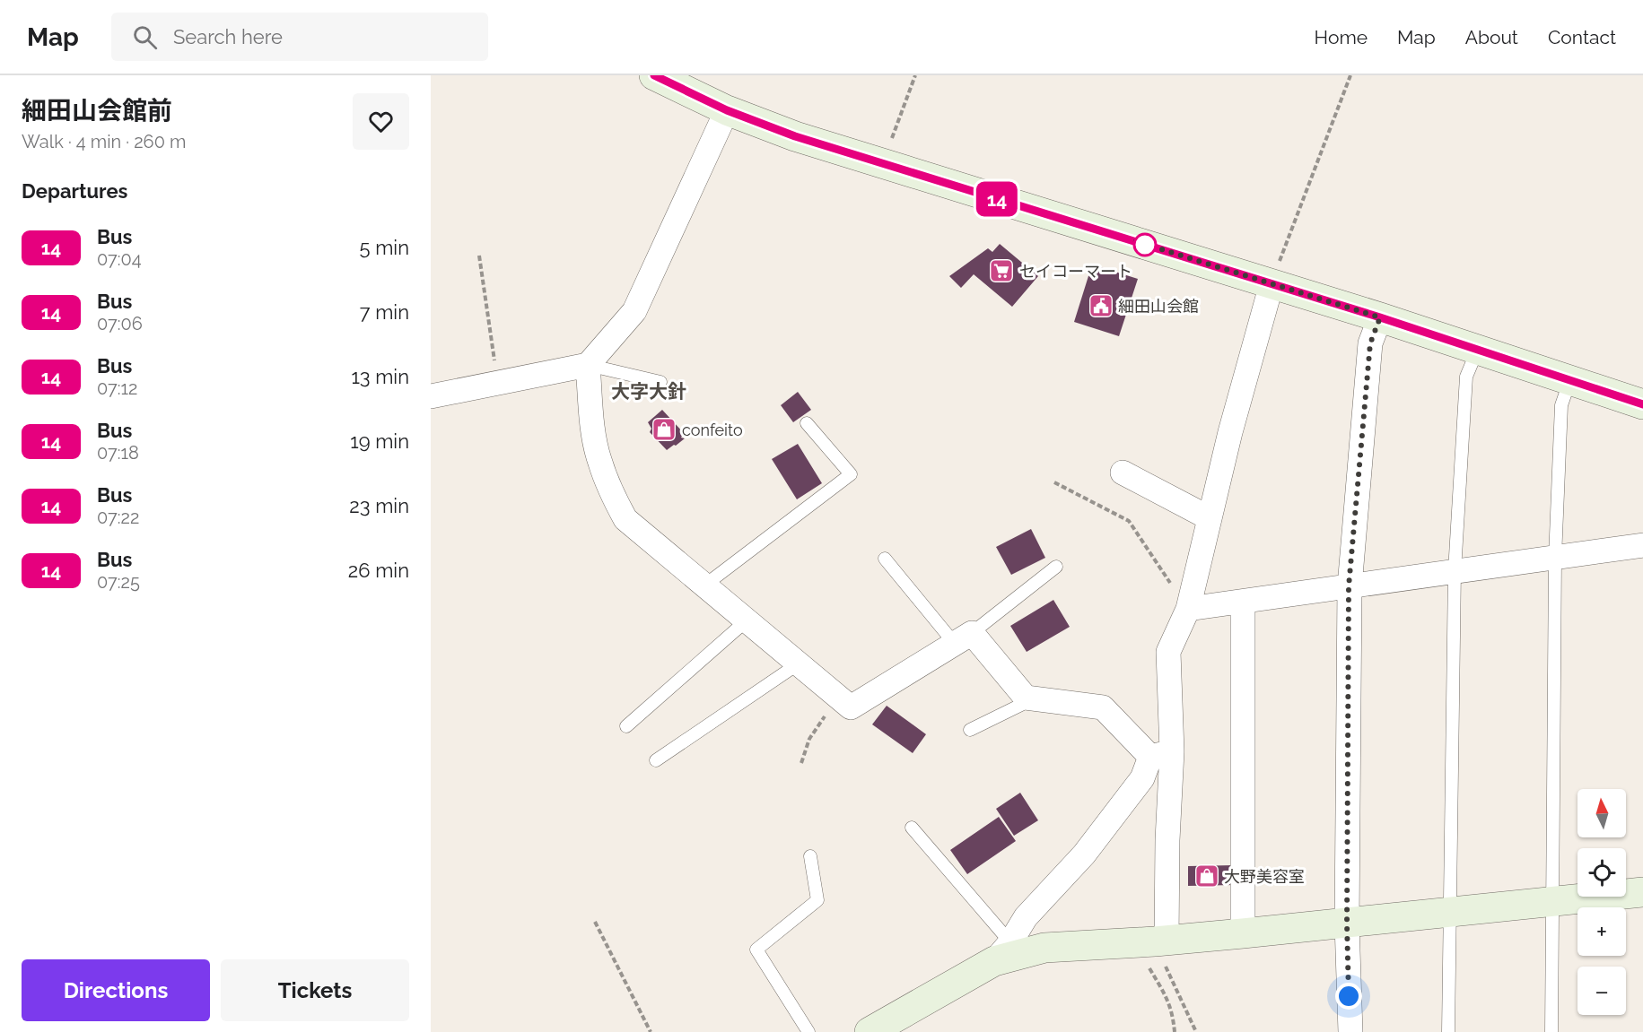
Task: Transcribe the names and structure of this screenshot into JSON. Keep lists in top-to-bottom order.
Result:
{
  "districts": ["大字大針"],
  "places": {
    "supermarket": ["セイコーマート"],
    "public building": ["細田山会館"],
    "shop": ["confeito", "大野美容室"]
  },
  "lines": ["bus line 14"],
  "north": "top",
  "page": {
    "header": "Map",
    "search": "Search here",
    "nav": [
      "Home",
      "Map",
      "About",
      "Contact"
    ],
    "heading": [
      ["細田山会館前", "Walk · 4 min · 260 m"],
      "Departures"
    ],
    "on_map": "14",
    "list": [
      {
        "mark": "14",
        "name": "Bus",
        "note": "07:04",
        "value": "5 min"
      },
      {
        "mark": "14",
        "name": "Bus",
        "note": "07:06",
        "value": "7 min"
      },
      {
        "mark": "14",
        "name": "Bus",
        "note": "07:12",
        "value": "13 min"
      },
      {
        "mark": "14",
        "name": "Bus",
        "note": "07:18",
        "value": "19 min"
      },
      {
        "mark": "14",
        "name": "Bus",
        "note": "07:22",
        "value": "23 min"
      },
      {
        "mark": "14",
        "name": "Bus",
        "note": "07:25",
        "value": "26 min"
      }
    ],
    "map_buttons": ["+", "−"],
    "buttons": ["Directions", "Tickets"]
  }
}
